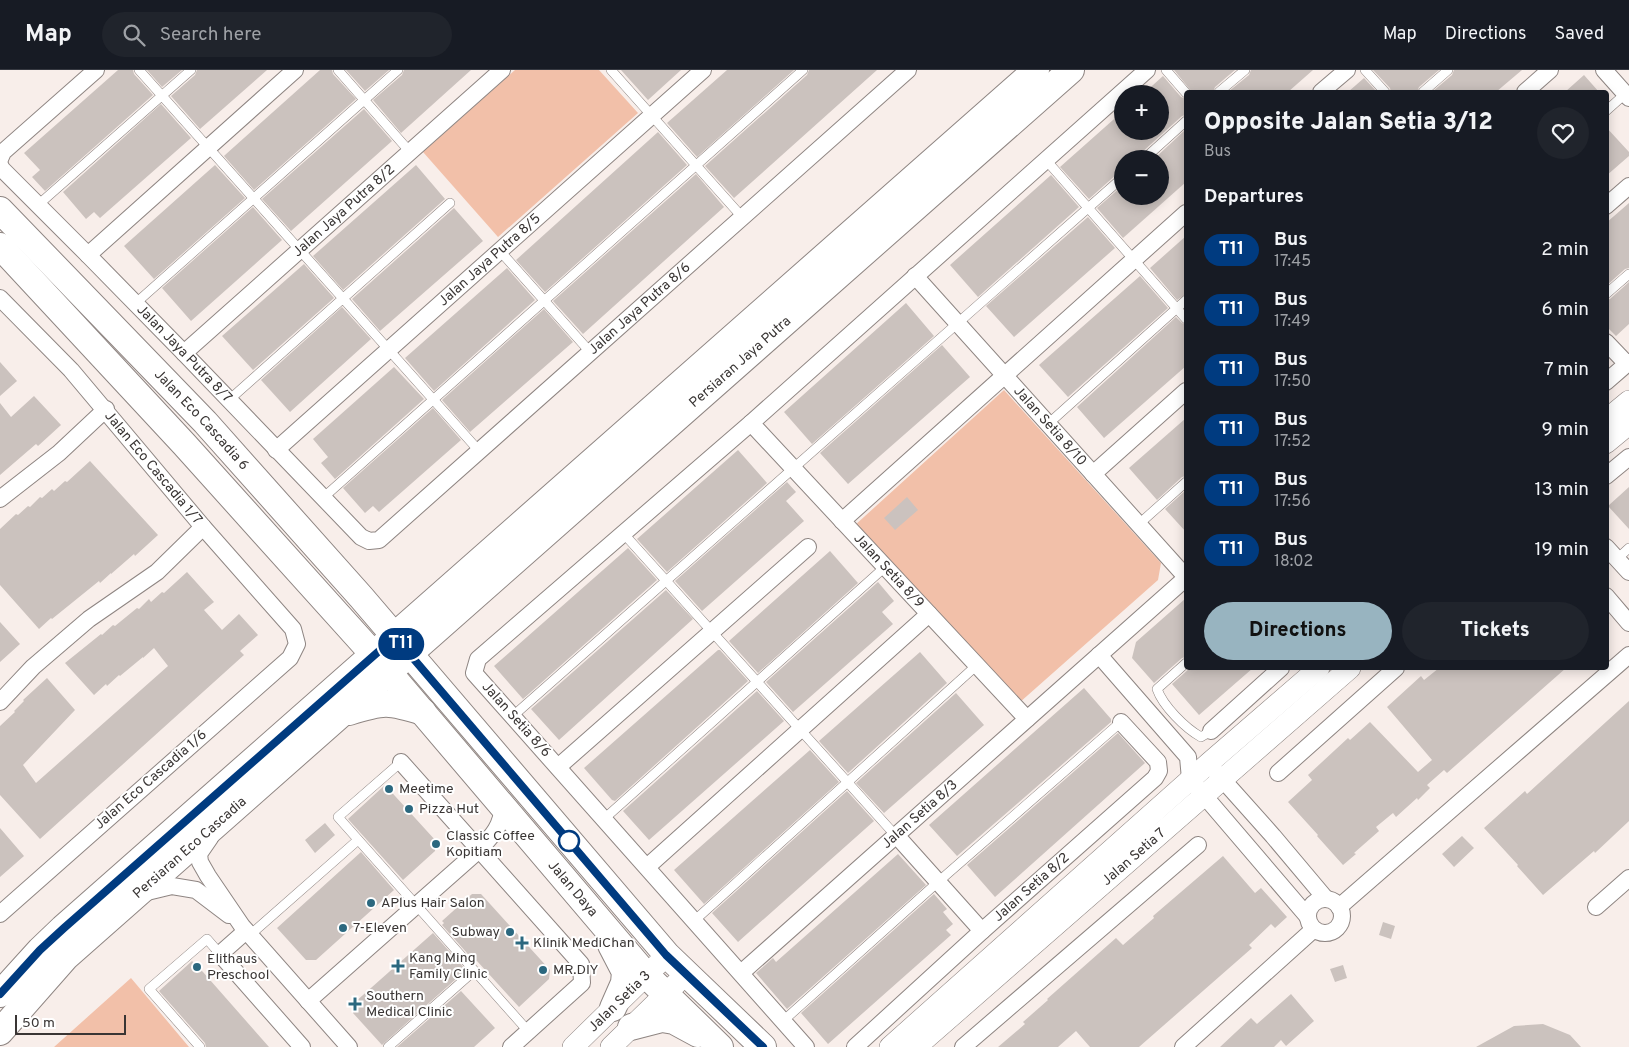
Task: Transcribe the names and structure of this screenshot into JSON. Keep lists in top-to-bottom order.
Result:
{
  "streets": {
    "main road": [
      "Persiaran Jaya Putra",
      "Jalan Eco Cascadia 6",
      "Persiaran Eco Cascadia",
      "Jalan Daya"
    ],
    "street": [
      "Jalan Jaya Putra 8/2",
      "Jalan Jaya Putra 8/5",
      "Jalan Jaya Putra 8/6",
      "Jalan Jaya Putra 8/7",
      "Jalan Setia 8/10",
      "Jalan Eco Cascadia 1/7",
      "Jalan Setia 8/9",
      "Jalan Setia 8/6",
      "Jalan Eco Cascadia 1/6",
      "Jalan Setia 8/3",
      "Jalan Setia 7",
      "Jalan Setia 8/2",
      "Jalan Setia 3"
    ]
  },
  "crossings": [
    ["Jalan Jaya Putra 8/2", "Jalan Jaya Putra 8/7"],
    ["Jalan Jaya Putra 8/5", "Jalan Jaya Putra 8/7"],
    ["Jalan Jaya Putra 8/6", "Jalan Jaya Putra 8/7"],
    ["Persiaran Jaya Putra", "Jalan Eco Cascadia 6"],
    ["Persiaran Jaya Putra", "Persiaran Eco Cascadia"],
    ["Persiaran Jaya Putra", "Jalan Daya"],
    ["Jalan Eco Cascadia 6", "Persiaran Eco Cascadia"],
    ["Jalan Eco Cascadia 6", "Jalan Daya"],
    ["Jalan Setia 8/10", "Jalan Setia 8/6"],
    ["Jalan Eco Cascadia 1/7", "Jalan Eco Cascadia 1/6"],
    ["Jalan Setia 8/9", "Jalan Setia 8/6"],
    ["Jalan Setia 8/9", "Jalan Setia 8/3"],
    ["Jalan Setia 8/6", "Jalan Setia 8/3"],
    ["Persiaran Eco Cascadia", "Jalan Daya"],
    ["Jalan Daya", "Jalan Setia 3"]
  ],
  "places": {
    "other": [
      "Meetime",
      "Pizza Hut",
      "Classic Coffee Kopitiam",
      "APlus Hair Salon",
      "7-Eleven",
      "Subway",
      "Elithaus Preschool",
      "MR.DIY"
    ],
    "health": ["Klinik MediChan", "Kang Ming Family Clinic", "Southern Medical Clinic"]
  },
  "lines": ["bus line T11"],
  "scale_bar": "50 m",
  "page": {
    "header": "Map",
    "search": "Search here",
    "nav": ["Map", "Directions", "Saved"],
    "on_map": "T11",
    "map_buttons": ["+", "−"],
    "heading": [
      ["Opposite Jalan Setia 3/12", "Bus"],
      "Departures"
    ],
    "list": [
      {
        "mark": "T11",
        "name": "Bus",
        "note": "17:45",
        "value": "2 min"
      },
      {
        "mark": "T11",
        "name": "Bus",
        "note": "17:49",
        "value": "6 min"
      },
      {
        "mark": "T11",
        "name": "Bus",
        "note": "17:50",
        "value": "7 min"
      },
      {
        "mark": "T11",
        "name": "Bus",
        "note": "17:52",
        "value": "9 min"
      },
      {
        "mark": "T11",
        "name": "Bus",
        "note": "17:56",
        "value": "13 min"
      },
      {
        "mark": "T11",
        "name": "Bus",
        "note": "18:02",
        "value": "19 min"
      }
    ],
    "buttons": ["Directions", "Tickets"],
    "scale": "50 m"
  }
}
